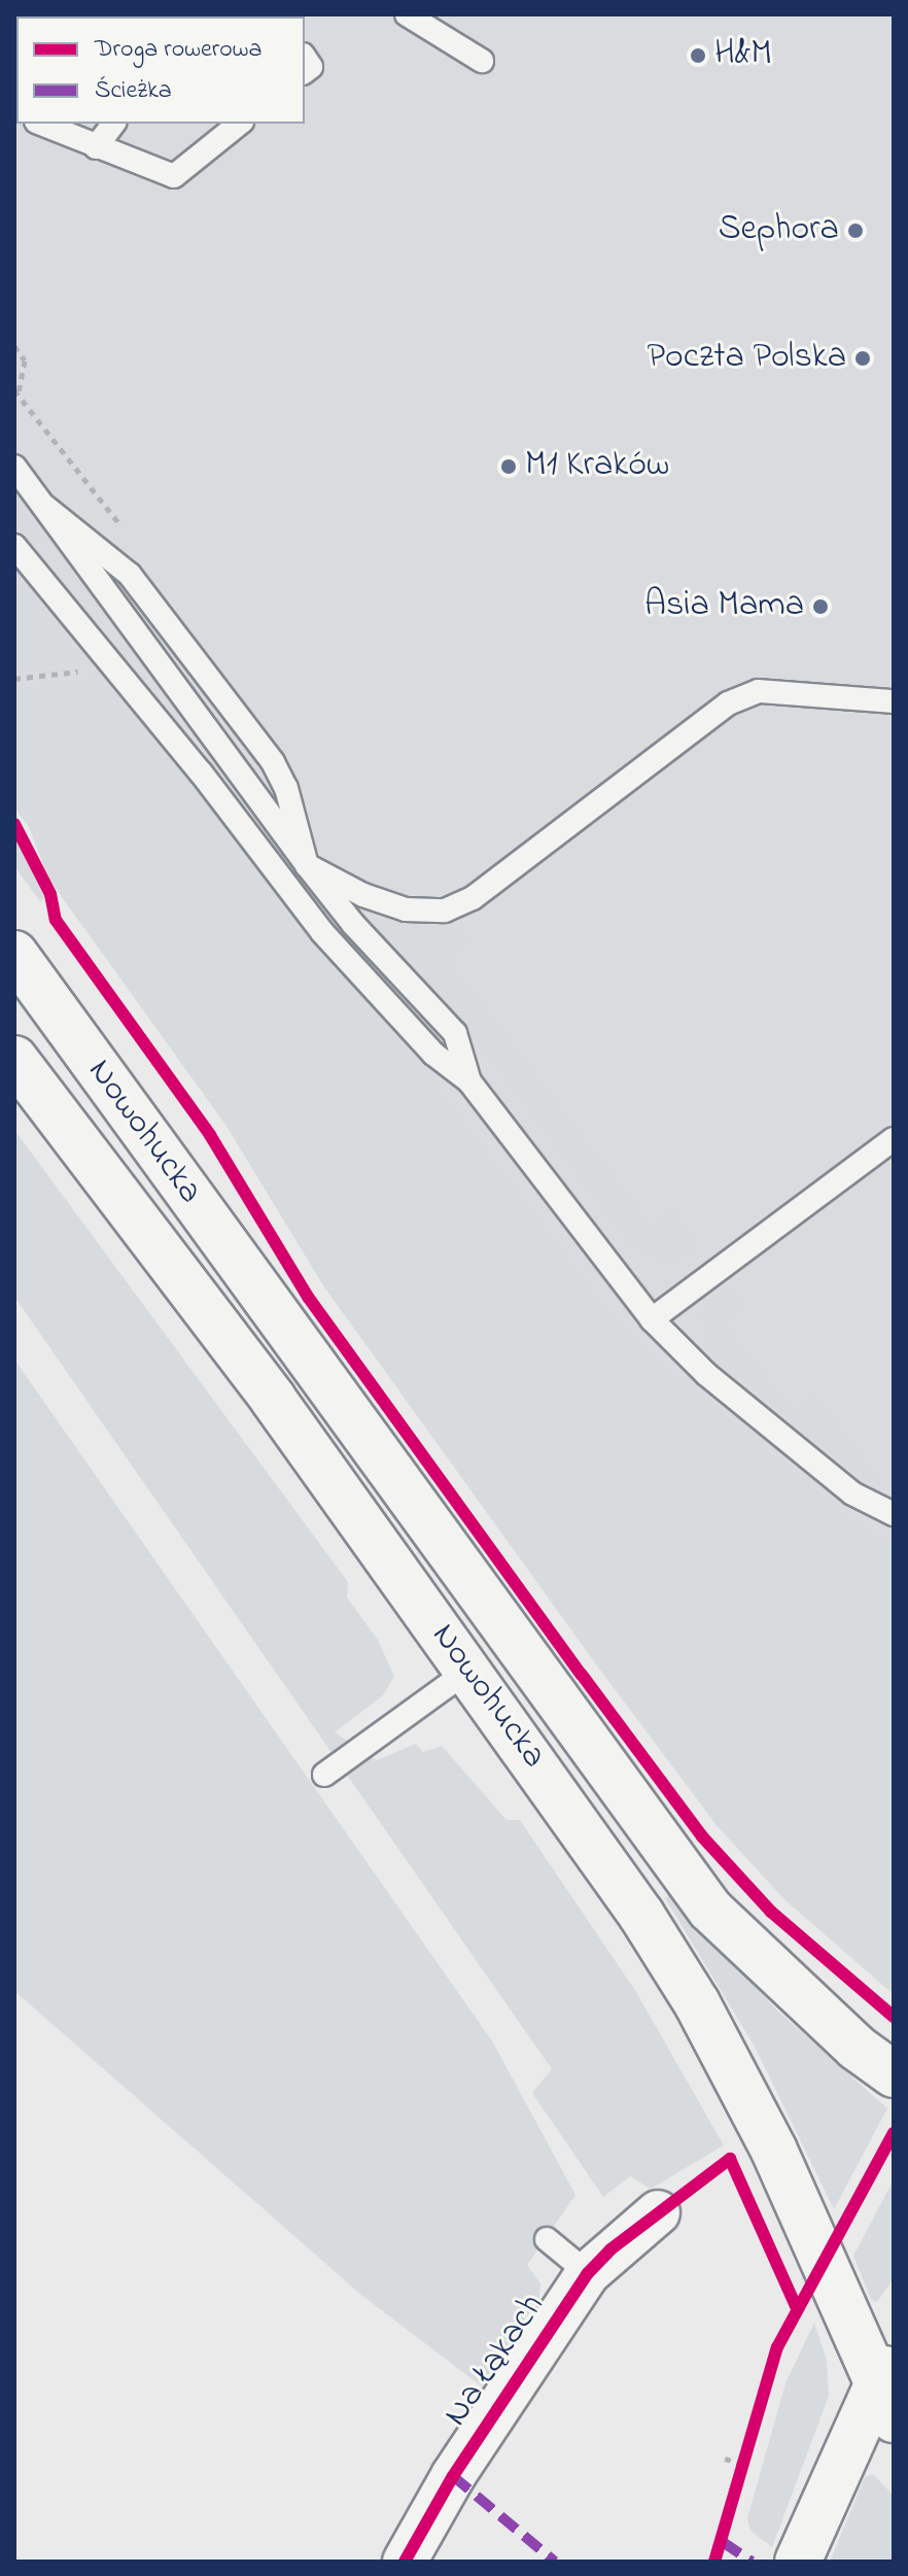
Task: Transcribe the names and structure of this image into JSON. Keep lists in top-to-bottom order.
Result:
{
  "streets": {
    "main road": ["Nowohucka"],
    "street": ["Na Łąkach"]
  },
  "places": [
    "H&M",
    "Sephora",
    "Poczta Polska",
    "M1 Kraków",
    "Asia Mama"
  ],
  "legend": ["Droga rowerowa", "Ścieżka"]
}
